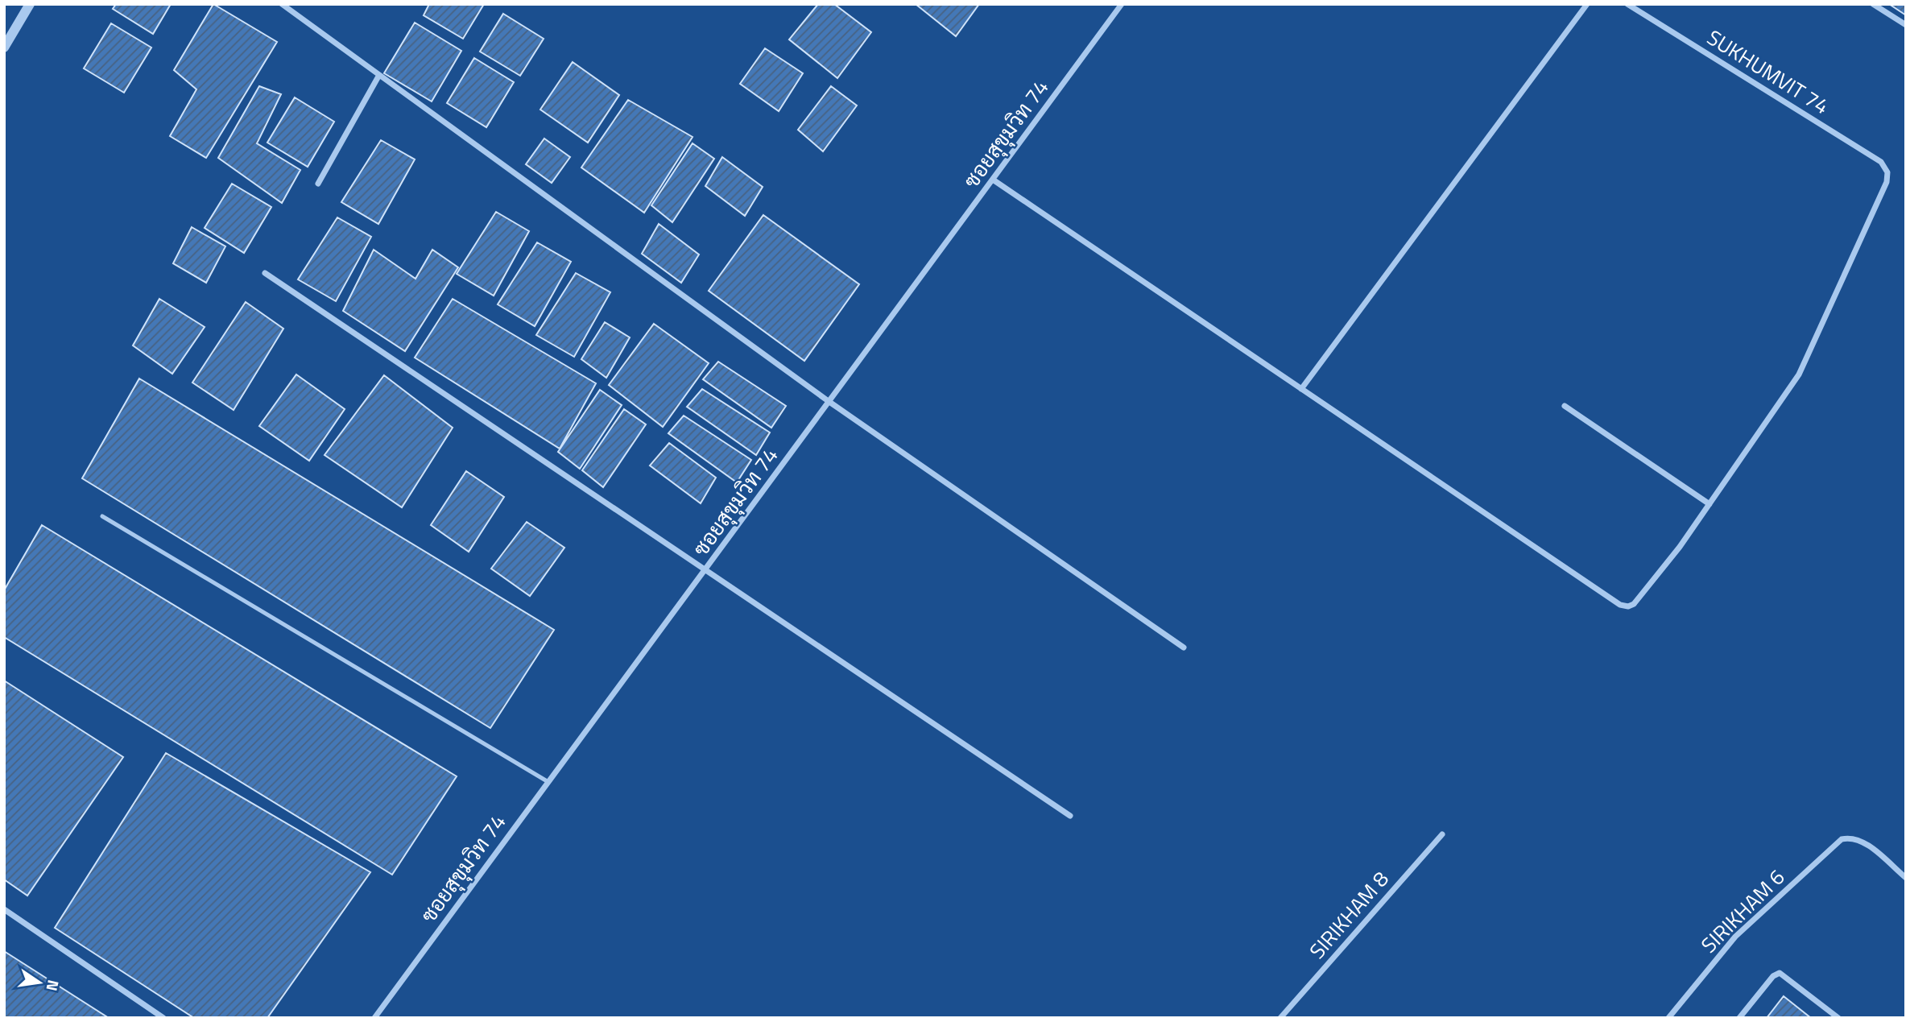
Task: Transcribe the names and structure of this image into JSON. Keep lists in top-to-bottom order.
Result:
{
  "streets": {
    "street": [
      "SUKHUMVIT 74",
      "ซอยสุขุมวิท 74",
      "SIRIKHAM 6",
      "SIRIKHAM 8"
    ]
  },
  "north": "right"
}
